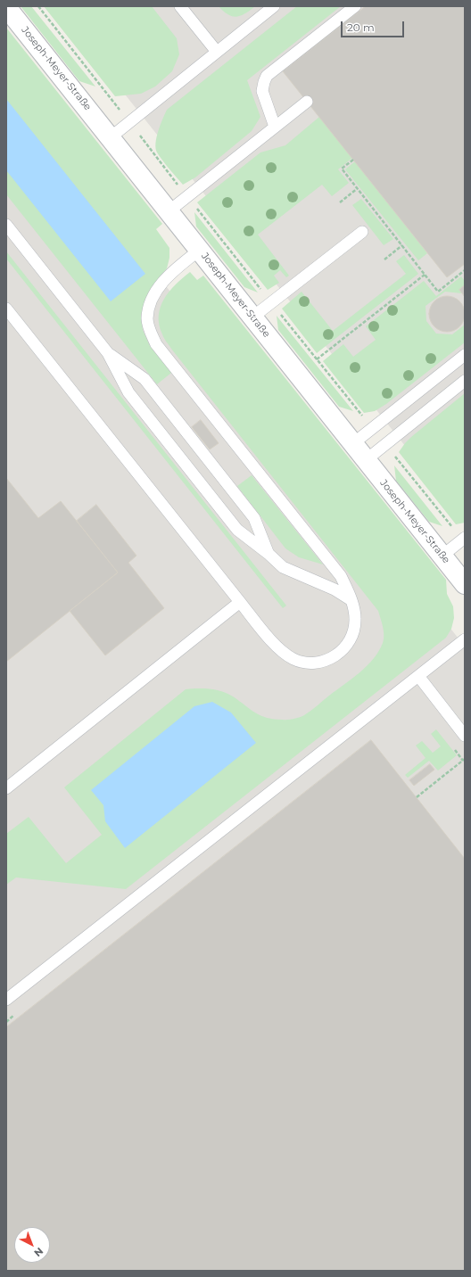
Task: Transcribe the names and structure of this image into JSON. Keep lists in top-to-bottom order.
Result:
{
  "streets": {
    "street": ["Joseph-Meyer-Straße"]
  },
  "scale_bar": "20 m",
  "north": "bottom right"
}
